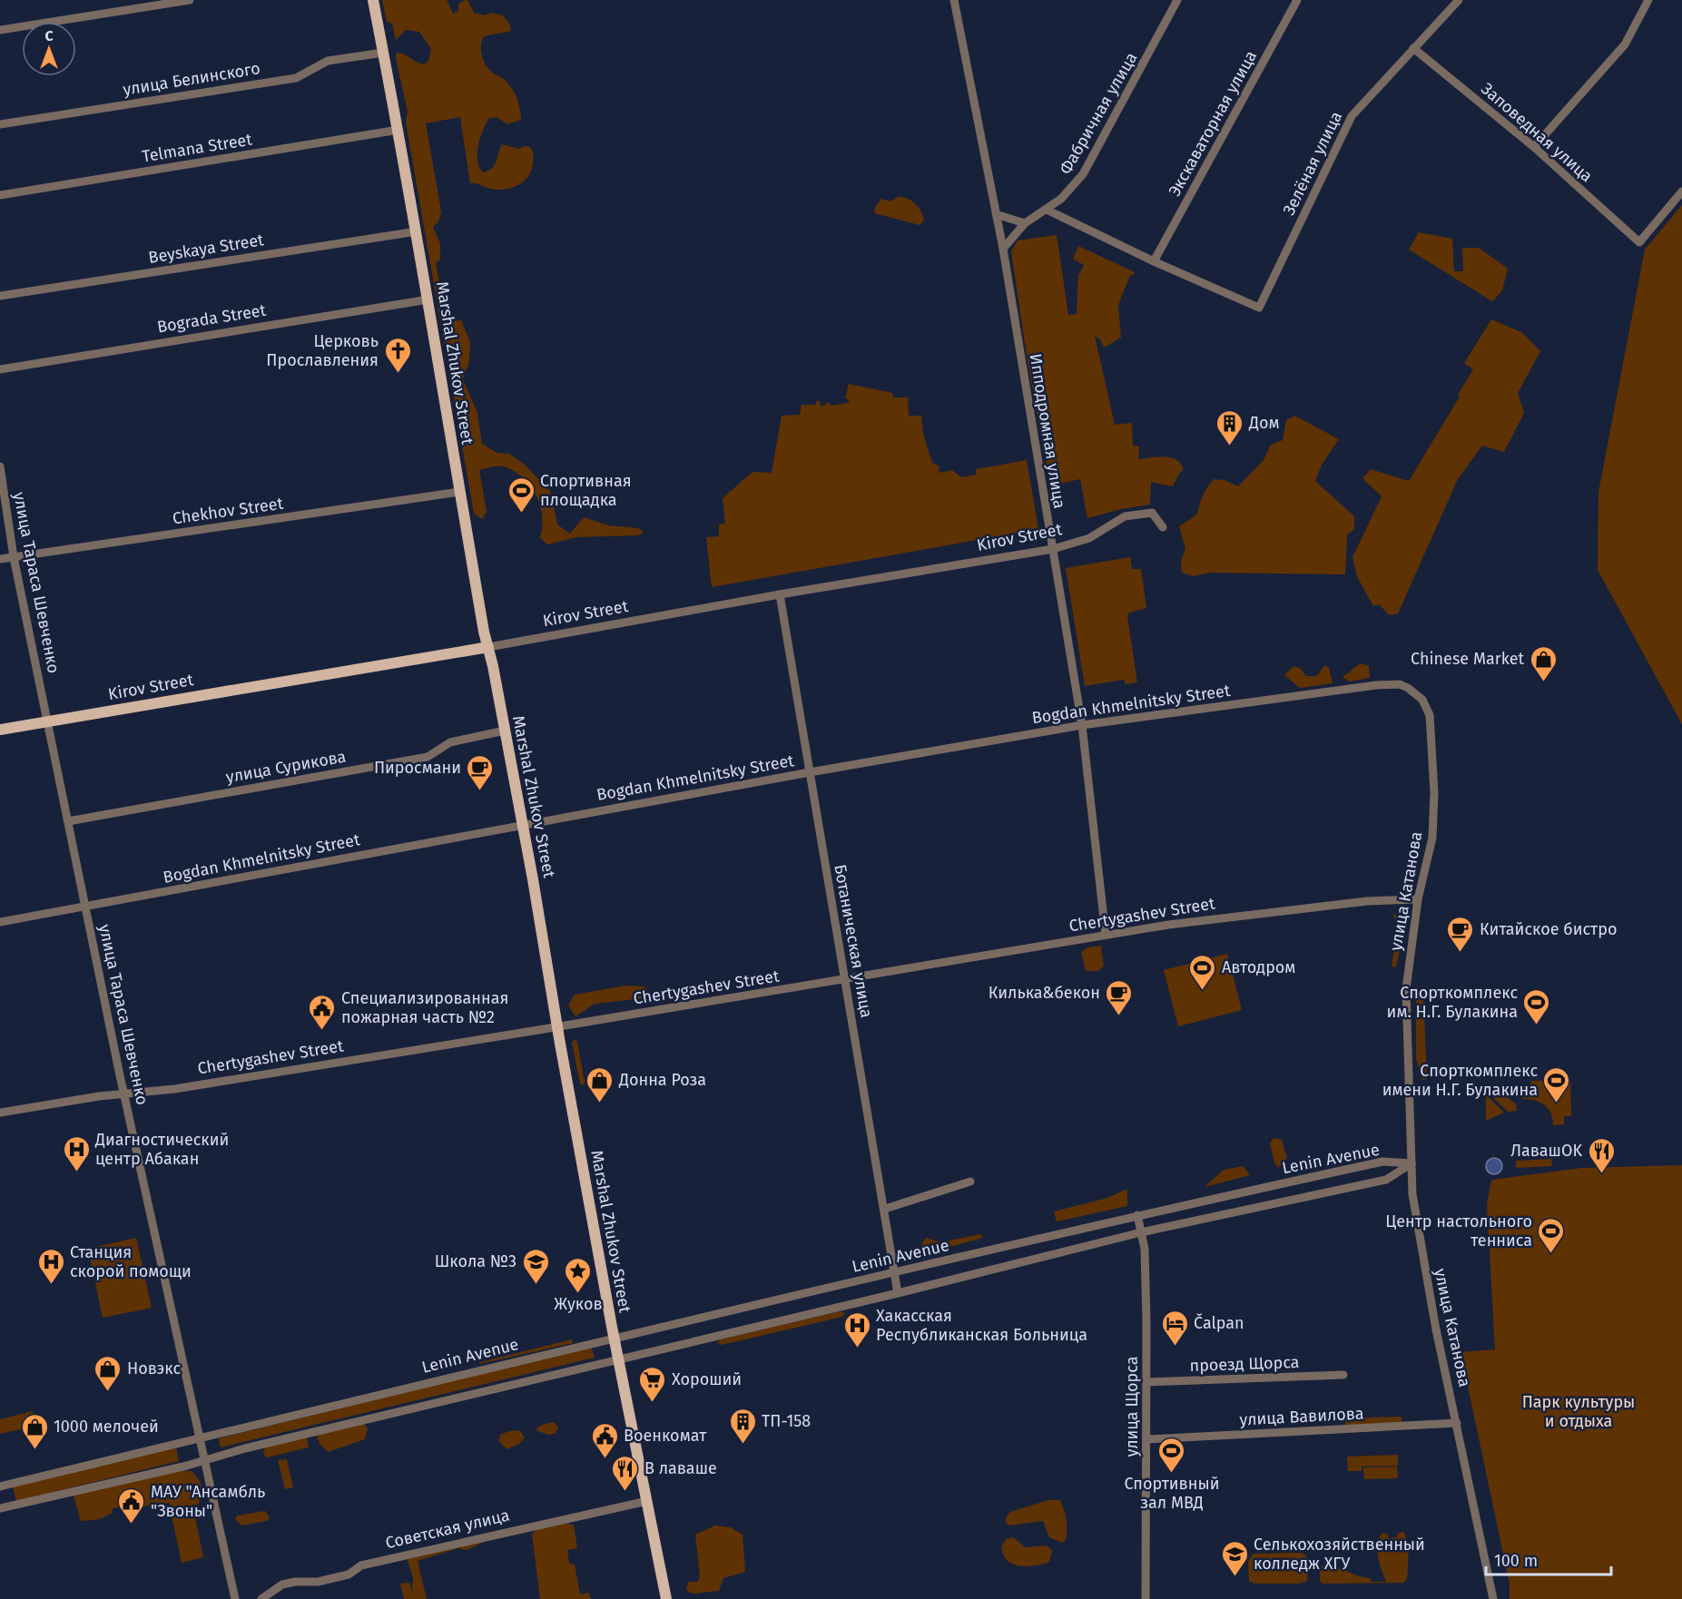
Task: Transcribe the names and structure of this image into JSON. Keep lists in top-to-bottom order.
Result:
{
  "streets": {
    "main road": ["Marshal Zhukov Street", "Kirov Street"],
    "street": [
      "улица Белинского",
      "Фабричная улица",
      "Экскаваторная улица",
      "Заповедная улица",
      "Telmana Street",
      "Зелёная улица",
      "Beyskaya Street",
      "Bograda Street",
      "Ипподромная улица",
      "Chekhov Street",
      "улица Тараса Шевченко",
      "Bogdan Khmelnitsky Street",
      "улица Сурикова",
      "улица Катанова",
      "Chertygashev Street",
      "Ботаническая улица",
      "Lenin Avenue",
      "проезд Щорса",
      "улица Щорса",
      "улица Вавилова",
      "Советская улица"
    ]
  },
  "crossings": [
    ["улица Белинского", "Marshal Zhukov Street"],
    ["Фабричная улица", "Ипподромная улица"],
    ["Экскаваторная улица", "Зелёная улица"],
    ["Заповедная улица", "Зелёная улица"],
    ["Telmana Street", "Marshal Zhukov Street"],
    ["Beyskaya Street", "Marshal Zhukov Street"],
    ["Bograda Street", "Marshal Zhukov Street"],
    ["Marshal Zhukov Street", "Chekhov Street"],
    ["Marshal Zhukov Street", "Kirov Street"],
    ["Marshal Zhukov Street", "Bogdan Khmelnitsky Street"],
    ["Marshal Zhukov Street", "улица Сурикова"],
    ["Marshal Zhukov Street", "Chertygashev Street"],
    ["Marshal Zhukov Street", "Lenin Avenue"],
    ["Marshal Zhukov Street", "Советская улица"],
    ["Ипподромная улица", "Kirov Street"],
    ["Ипподромная улица", "Bogdan Khmelnitsky Street"],
    ["Ипподромная улица", "Chertygashev Street"],
    ["Chekhov Street", "улица Тараса Шевченко"],
    ["Kirov Street", "улица Тараса Шевченко"],
    ["Kirov Street", "Ботаническая улица"],
    ["улица Тараса Шевченко", "Bogdan Khmelnitsky Street"],
    ["улица Тараса Шевченко", "улица Сурикова"],
    ["улица Тараса Шевченко", "Chertygashev Street"],
    ["улица Тараса Шевченко", "Lenin Avenue"],
    ["Bogdan Khmelnitsky Street", "улица Катанова"],
    ["Bogdan Khmelnitsky Street", "Ботаническая улица"],
    ["улица Катанова", "Chertygashev Street"],
    ["улица Катанова", "Lenin Avenue"],
    ["улица Катанова", "улица Вавилова"],
    ["Chertygashev Street", "Ботаническая улица"],
    ["Ботаническая улица", "Lenin Avenue"],
    ["Lenin Avenue", "улица Щорса"],
    ["проезд Щорса", "улица Щорса"],
    ["улица Щорса", "улица Вавилова"]
  ],
  "parks": ["Парк культуры и отдыха"],
  "places": {
    "church": ["Церковь Прославления"],
    "building": ["Дом", "ТП-158"],
    "sports": [
      "Спортивная площадка",
      "Автодром",
      "Спорткомплекс им. Н.Г. Булакина",
      "Спорткомплекс имени Н.Г. Булакина",
      "Центр настольного тенниса",
      "Спортивный зал МВД"
    ],
    "shop": [
      "Chinese Market",
      "Донна Роза",
      "Новэкс",
      "1000 мелочей"
    ],
    "cafe": ["Пиросмани", "Китайское бистро", "Килька&бекон"],
    "public building": ["Специализированная пожарная часть №2", "Военкомат", "МАУ \"Ансамбль \"Звоны\""],
    "hospital": ["Диагностический центр Абакан", "Станция скорой помощи", "Хакасская Республиканская Больница"],
    "restaurant": ["ЛавашOK", "В лаваше"],
    "school or university": ["Школа №3", "Селькохозяйственный колледж ХГУ"],
    "place": ["Жуков"],
    "hotel": ["Čalpan"],
    "supermarket": ["Хороший"]
  },
  "scale_bar": "100 m",
  "north": "top"
}
